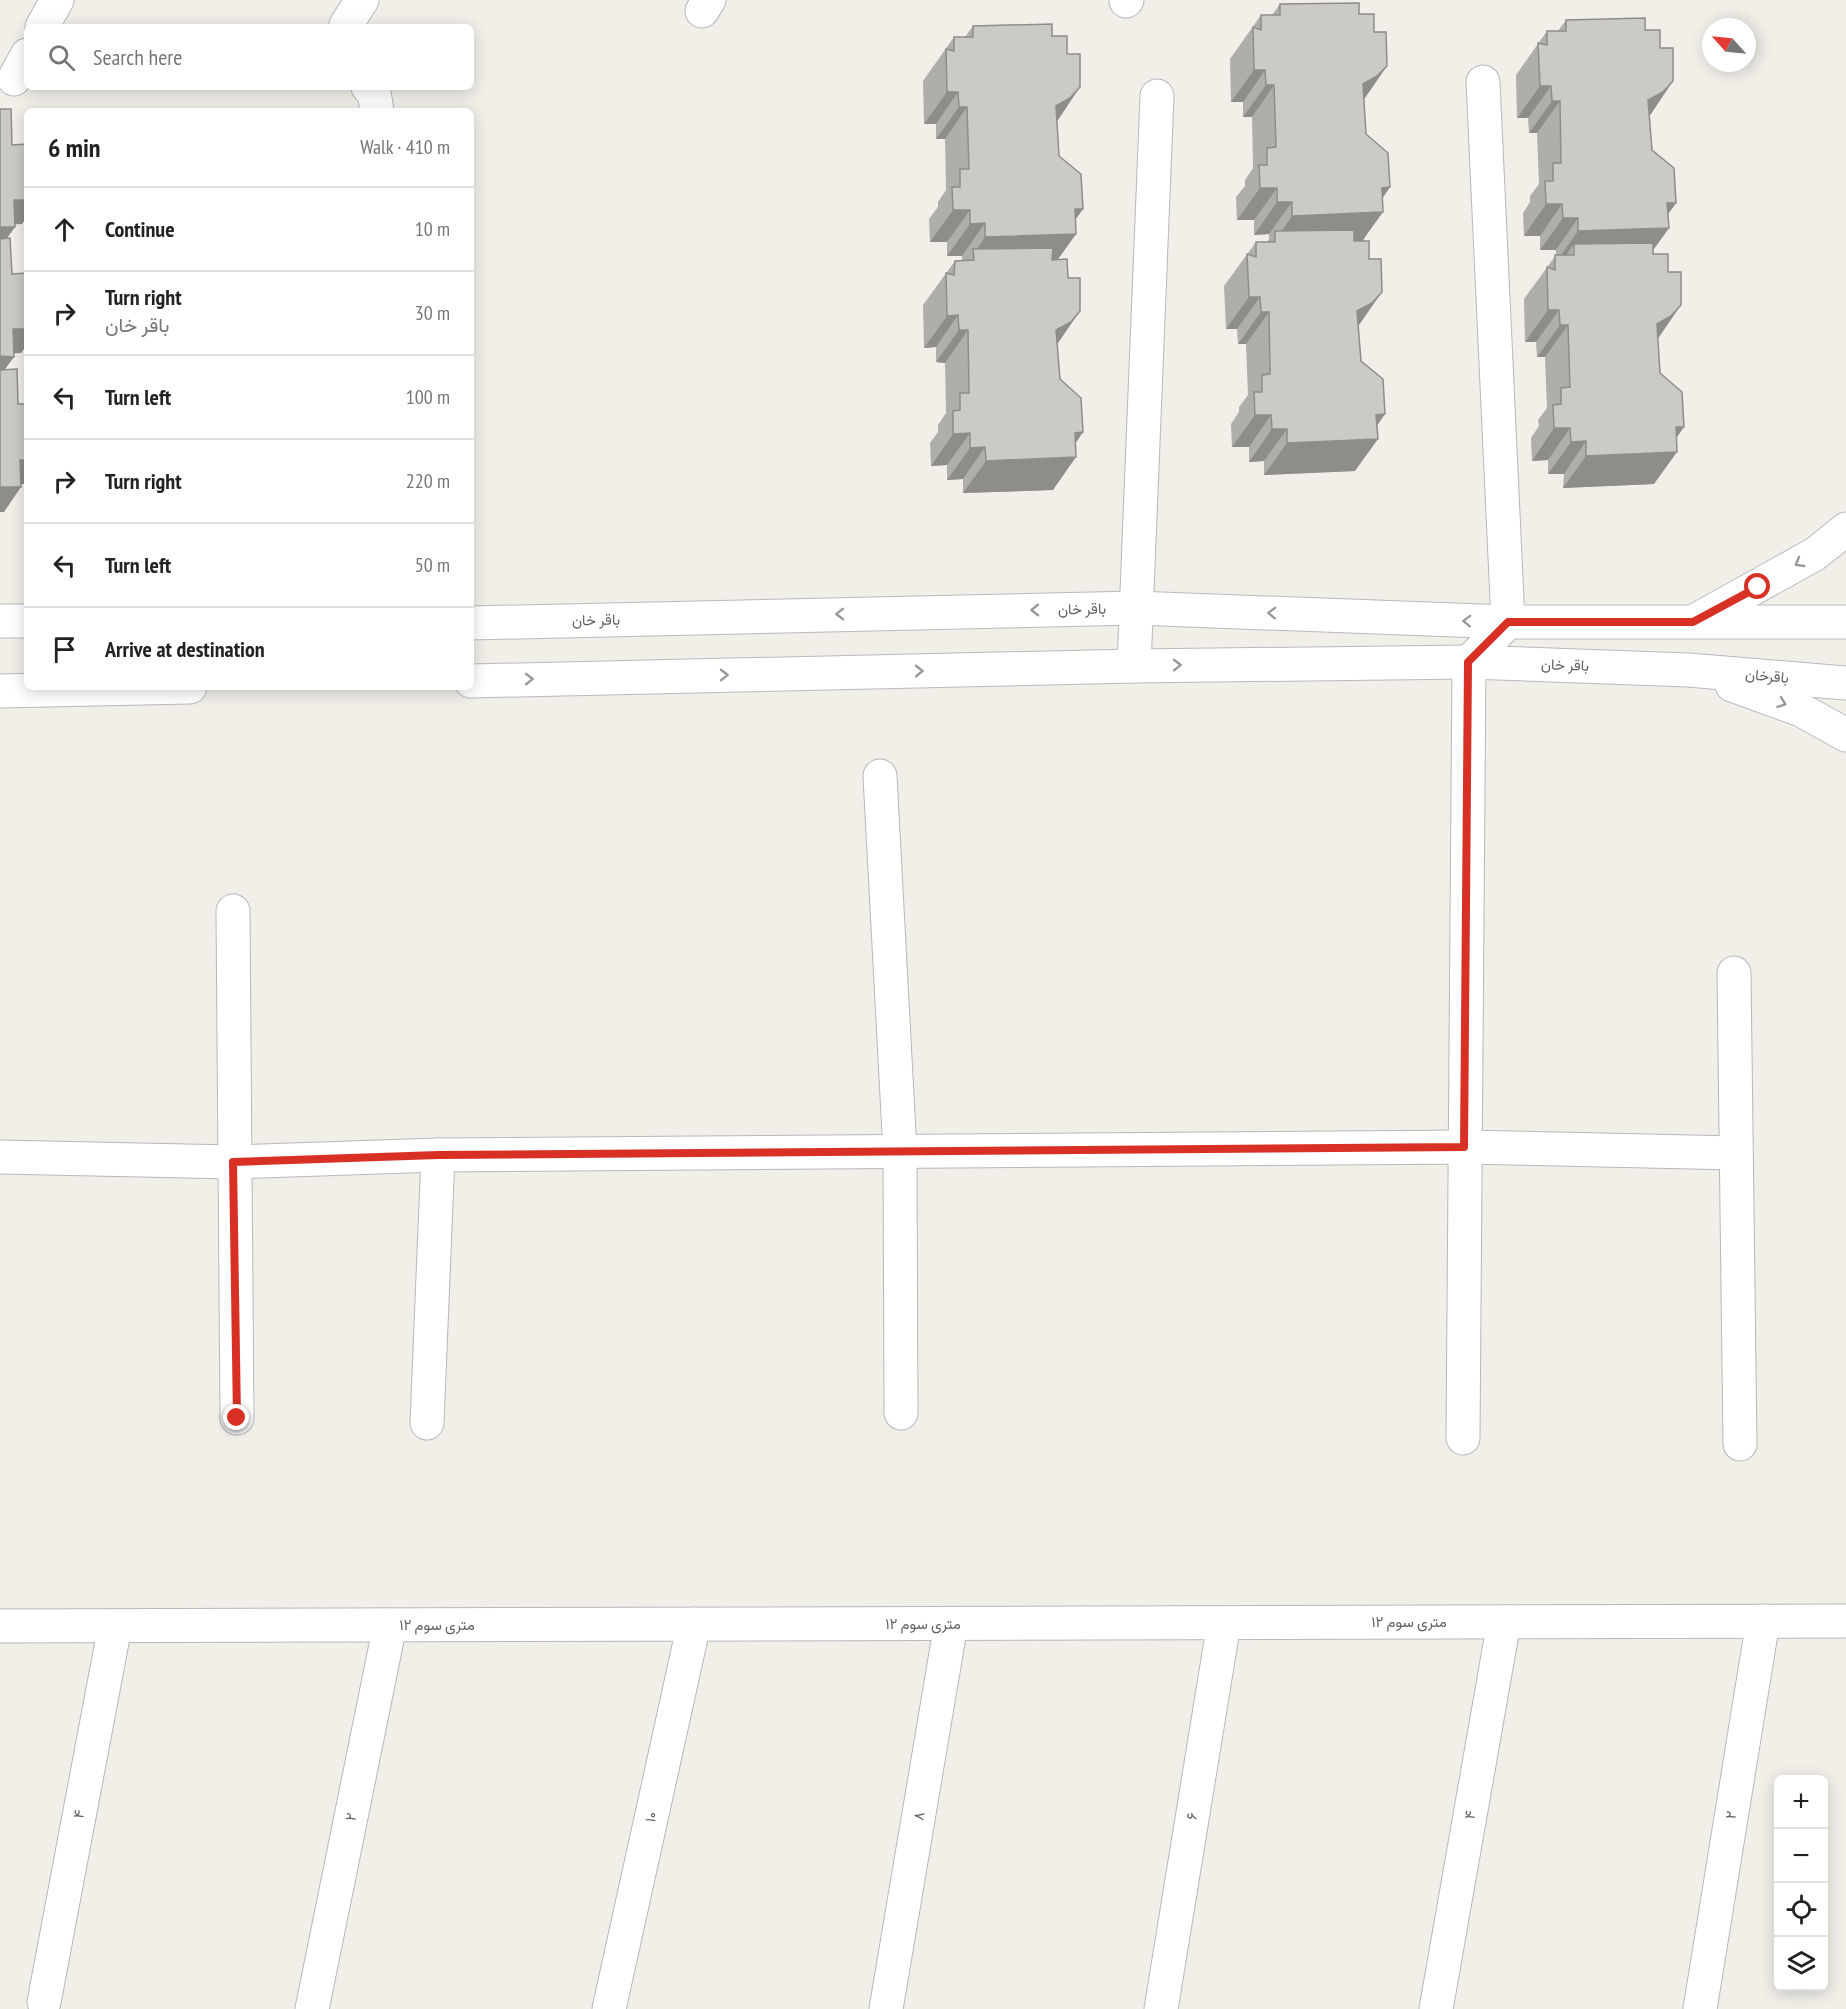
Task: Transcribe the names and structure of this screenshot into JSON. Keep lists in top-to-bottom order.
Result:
{
  "streets": {
    "street": [
      "باقر خان",
      "باقرخان",
      "۱۲ متری سوم",
      "۴",
      "۲",
      "۸",
      "۶",
      "۱۰"
    ]
  },
  "crossings": [
    ["باقر خان", "باقرخان"],
    ["۱۲ متری سوم", "۴"],
    ["۱۲ متری سوم", "۲"],
    ["۱۲ متری سوم", "۸"],
    ["۱۲ متری سوم", "۶"],
    ["۱۲ متری سوم", "۱۰"]
  ],
  "north": "top left",
  "page": {
    "search": "Search here",
    "heading": ["6 min", "Walk · 410 m"],
    "list": [
      ["Continue", "10 m"],
      ["Turn right", "باقر خان", "30 m"],
      ["Turn left", "100 m"],
      ["Turn right", "220 m"],
      ["Turn left", "50 m"],
      "Arrive at destination"
    ],
    "map_buttons": ["+", "−"]
  }
}
